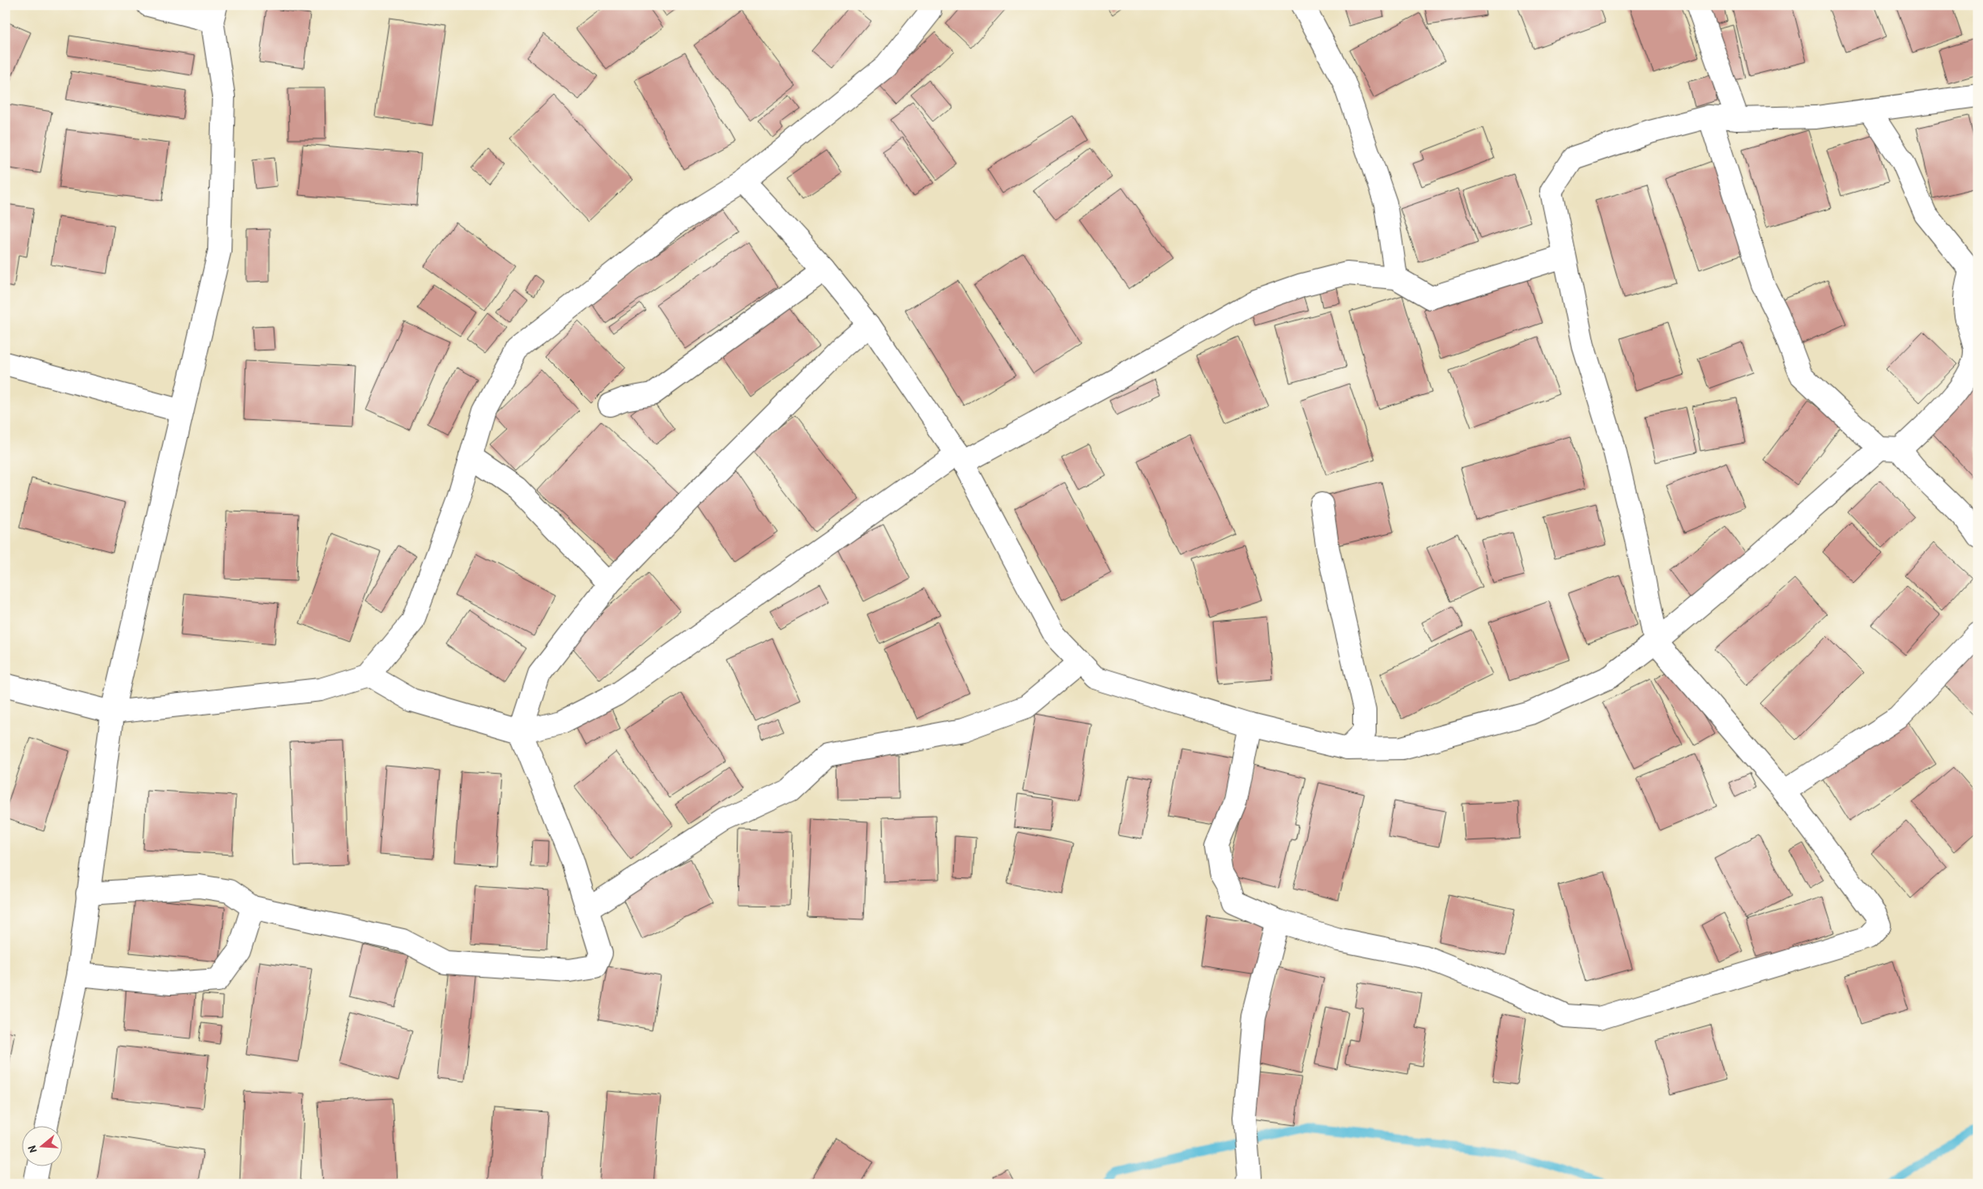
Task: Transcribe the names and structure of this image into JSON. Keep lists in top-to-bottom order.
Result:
{
  "north": "left"
}
